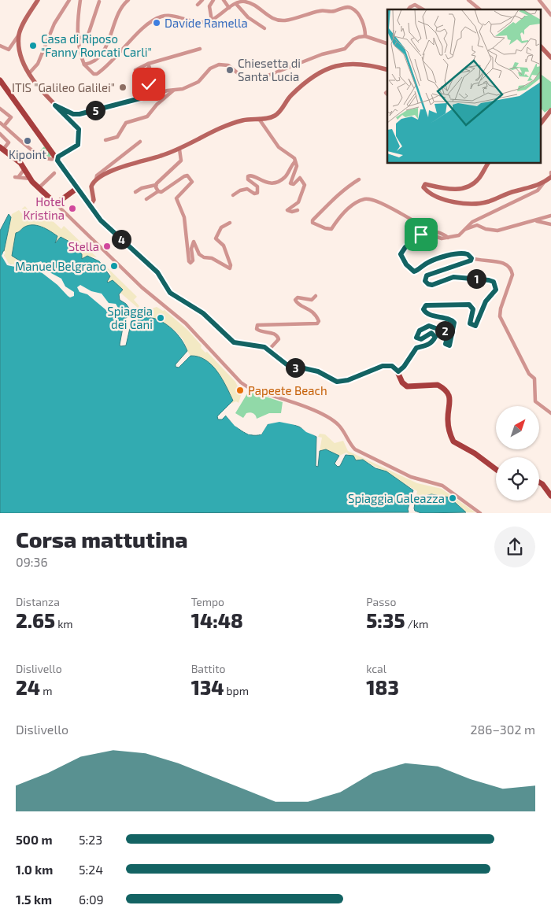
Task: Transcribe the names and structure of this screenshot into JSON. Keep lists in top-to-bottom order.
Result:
{
  "places": [
    "Davide Ramella",
    "Casa di Riposo \"Fanny Roncati Carli\"",
    "Chiesetta di Santa Lucia",
    "ITIS \"Galileo Galilei\"",
    "Kipoint",
    "Hotel Kristina",
    "Stella",
    "Manuel Belgrano",
    "Spiaggia dei Cani",
    "Papeete Beach",
    "Spiaggia Galeazza"
  ],
  "north": "top right",
  "page": {
    "pins": [
      "5",
      "4",
      "1",
      "2",
      "3"
    ],
    "heading": ["Corsa mattutina", "09:36"],
    "stats": [
      ["Distanza", "2.65 km"],
      ["Tempo", "14:48"],
      ["Passo", "5:35 /km"],
      ["Dislivello", "24 m"],
      ["Battito", "134 bpm"],
      ["kcal", "183"]
    ],
    "chart": ["Dislivello", "286–302 m"],
    "list": [
      {
        "name": "500 m",
        "note": "5:23"
      },
      {
        "name": "1.0 km",
        "note": "5:24"
      },
      {
        "name": "1.5 km",
        "note": "6:09"
      }
    ]
  }
}
